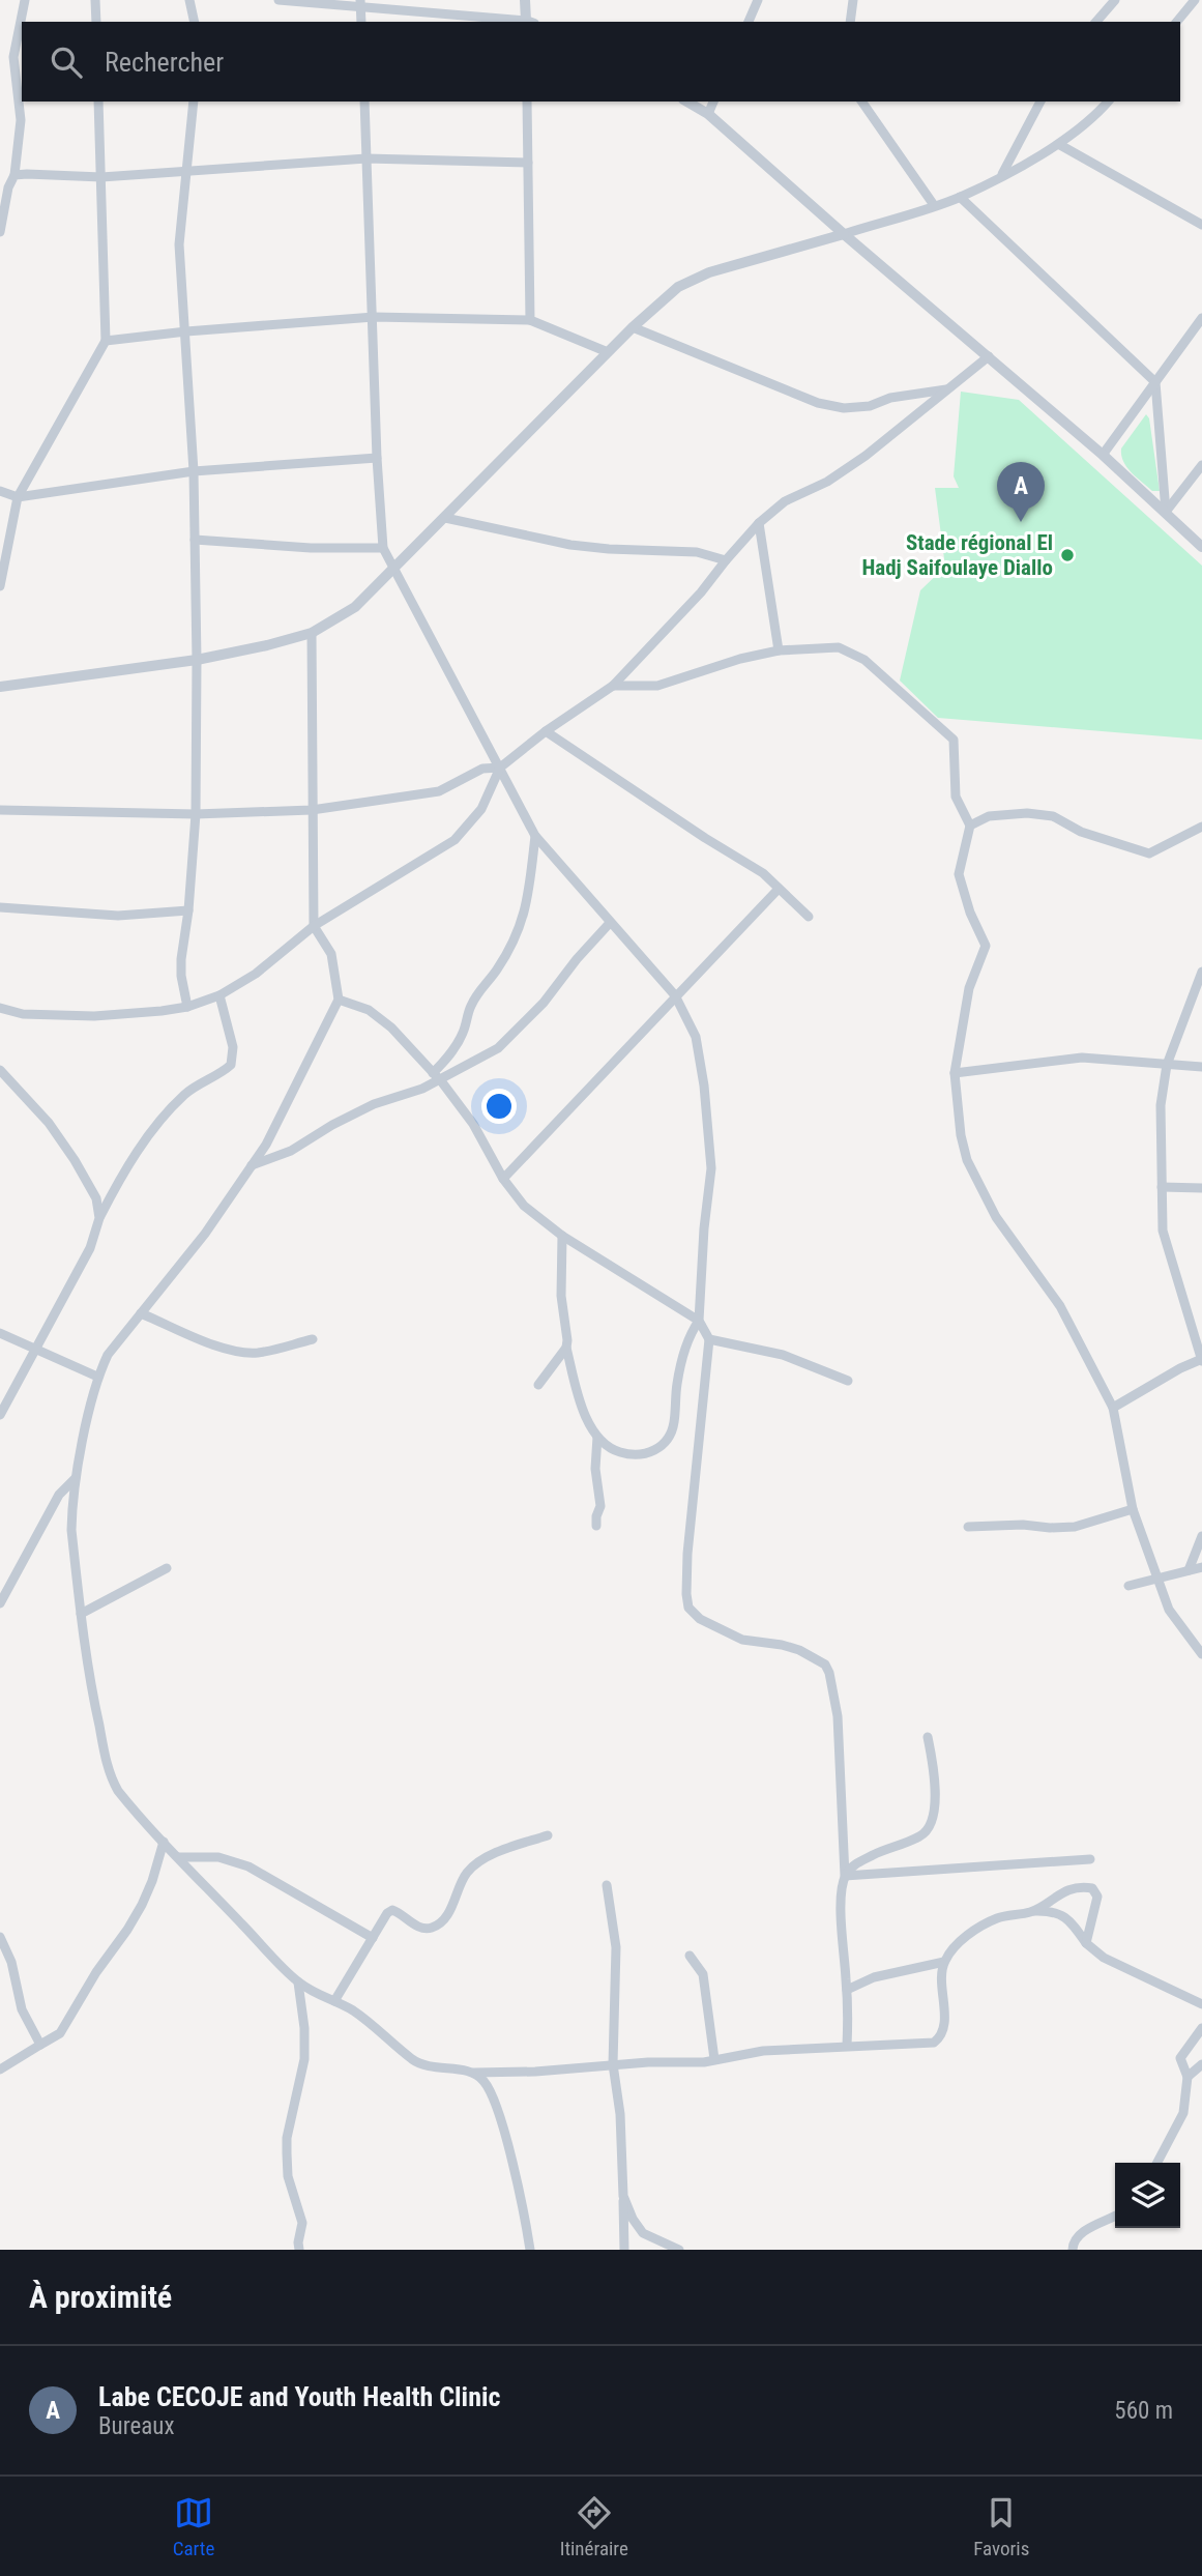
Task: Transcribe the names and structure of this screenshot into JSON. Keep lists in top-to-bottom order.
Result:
{
  "places": ["Stade régional El Hadj Saifoulaye Diallo"],
  "page": {
    "search": "Rechercher",
    "pins": "A",
    "heading": "À proximité",
    "list": [
      {
        "mark": "A",
        "name": "Labe CECOJE and Youth Health Clinic",
        "note": "Bureaux",
        "value": "560 m"
      }
    ],
    "nav": ["Carte", "Itinéraire", "Favoris"]
  }
}
